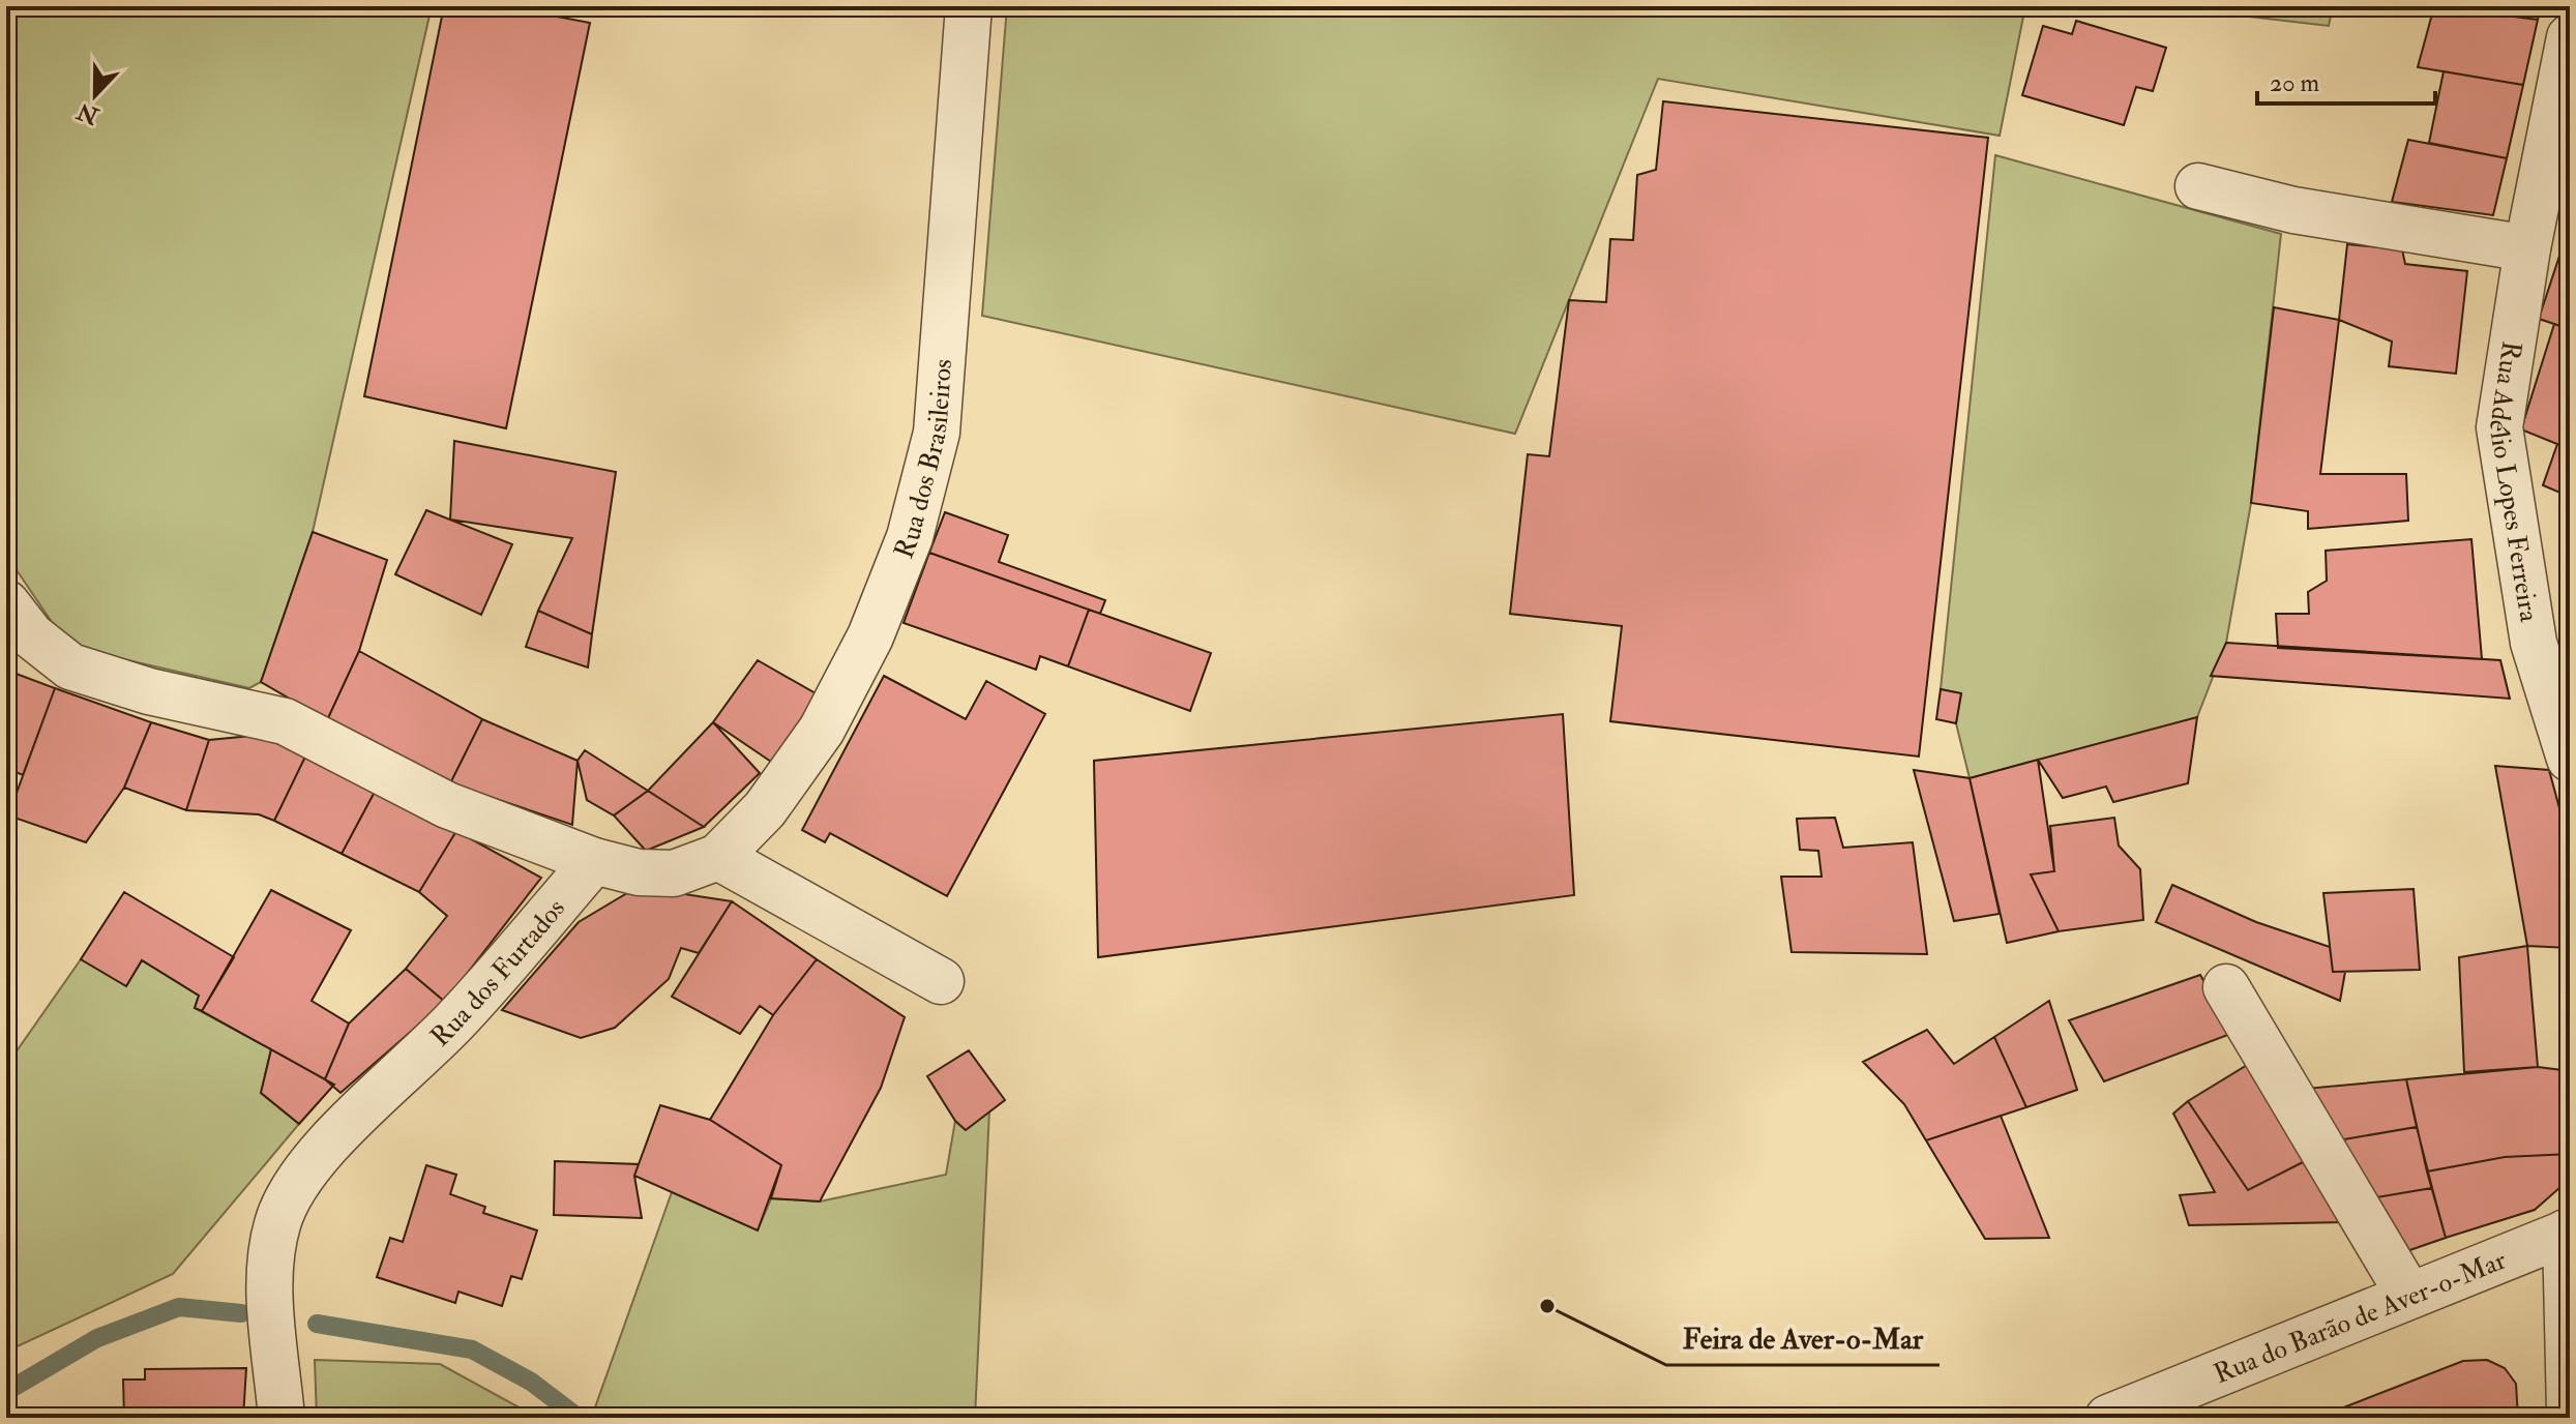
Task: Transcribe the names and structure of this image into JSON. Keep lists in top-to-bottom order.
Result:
{
  "streets": {
    "street": [
      "Rua dos Brasileiros",
      "Rua Adélio Lopes Ferreira",
      "Rua dos Furtados",
      "Rua do Barão de Aver-o-Mar"
    ]
  },
  "places": ["Feira de Aver-o-Mar"],
  "scale_bar": "20 m",
  "north": "bottom"
}
